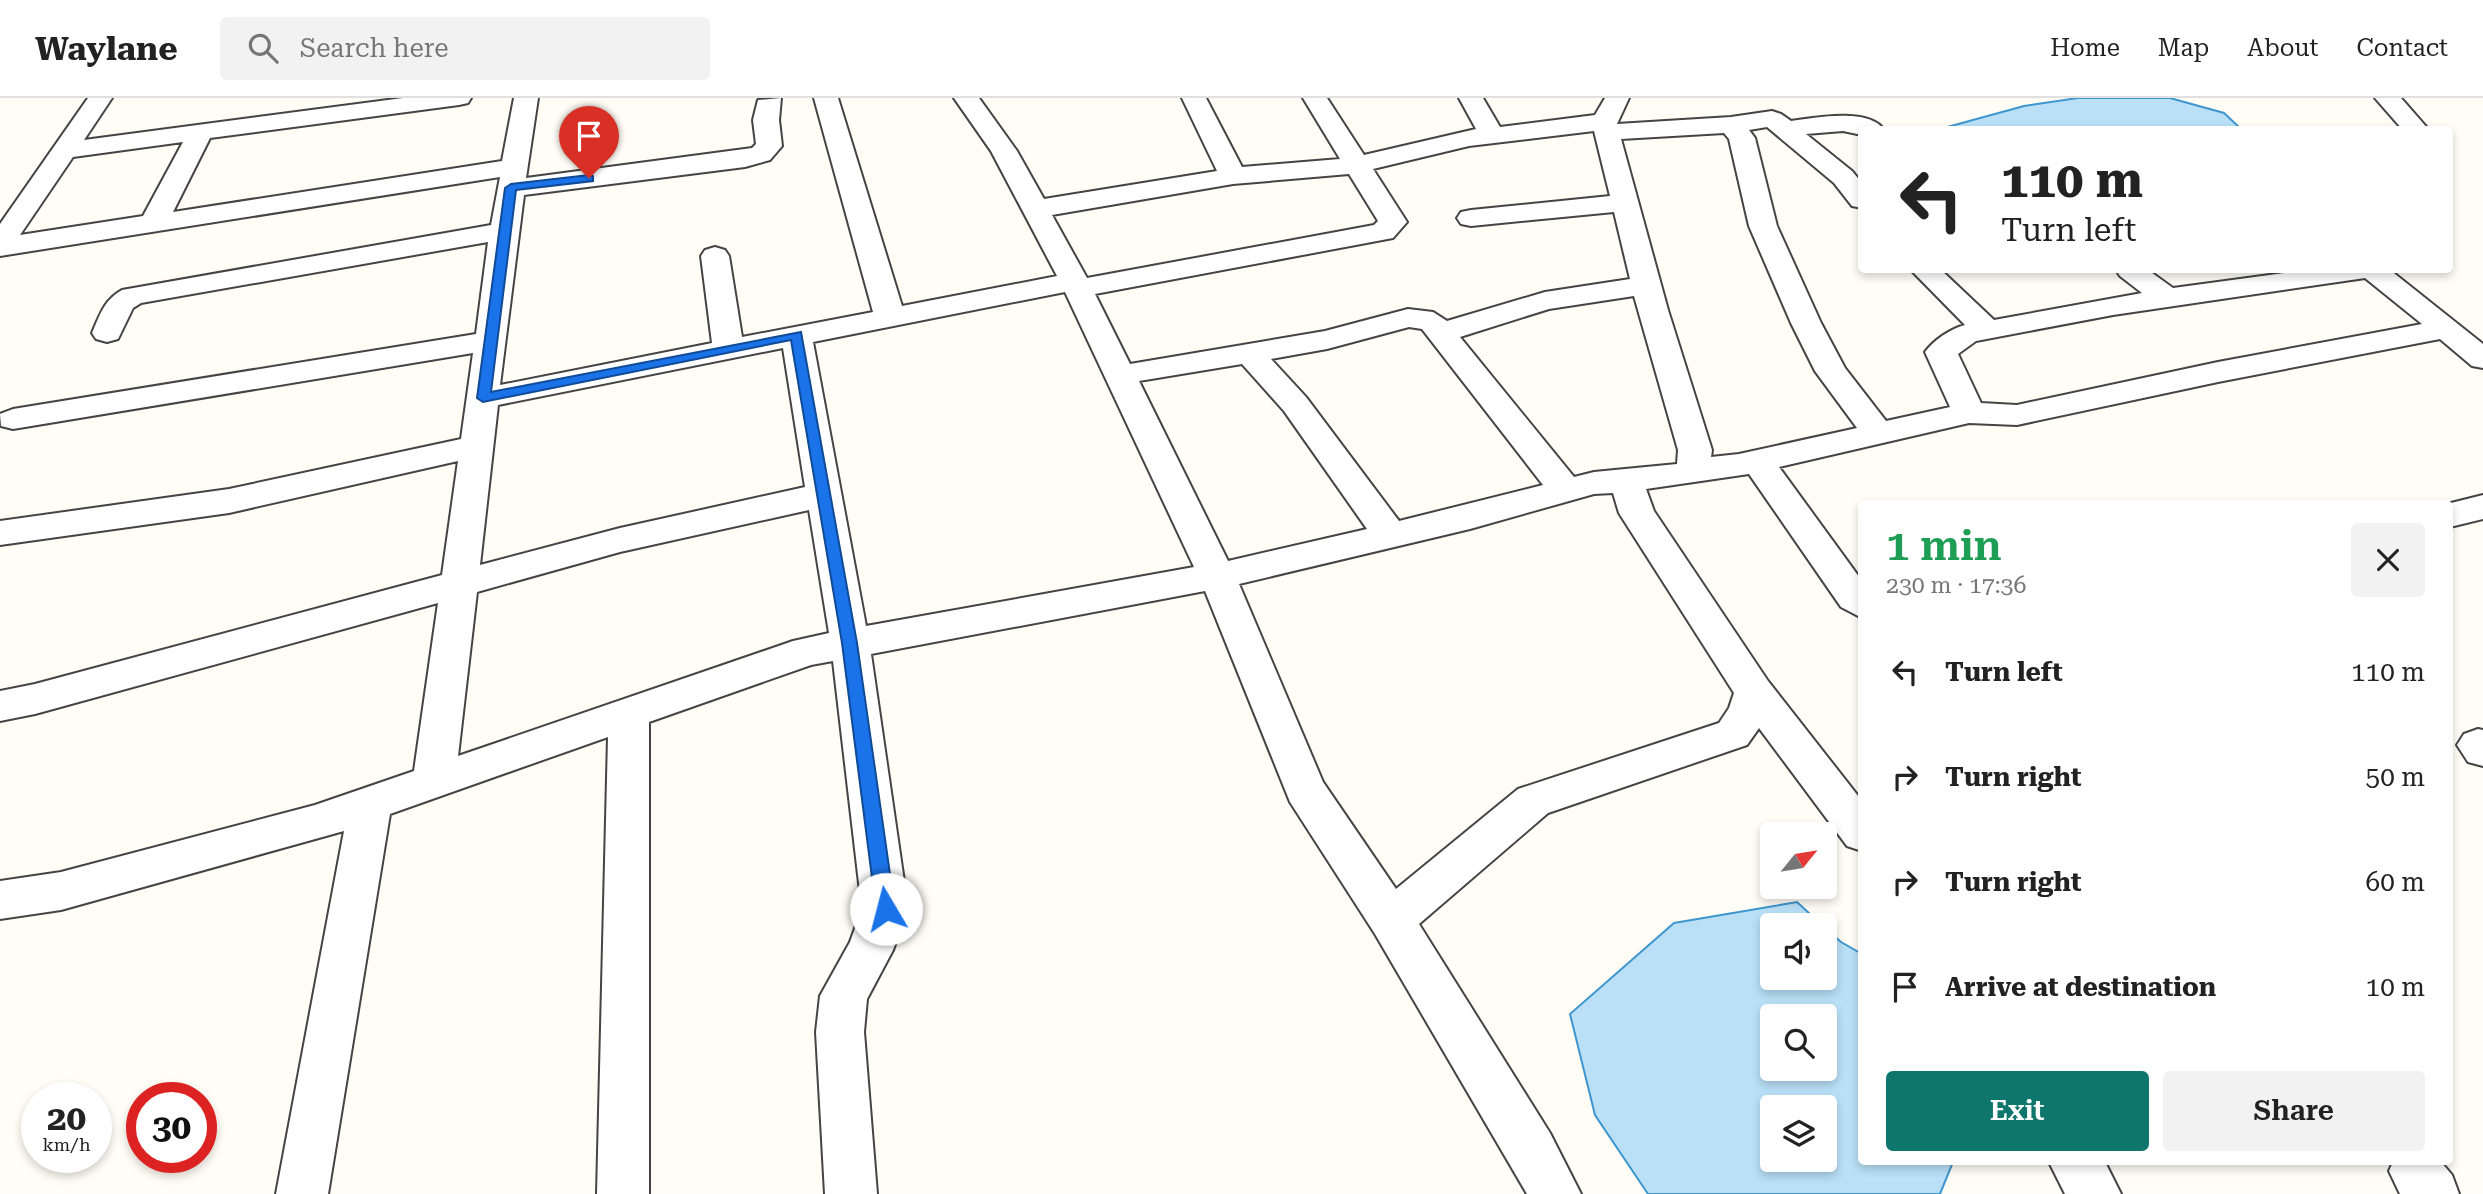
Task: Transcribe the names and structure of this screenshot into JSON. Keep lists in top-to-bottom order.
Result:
{
  "north": "top right",
  "page": {
    "header": "Waylane",
    "search": "Search here",
    "nav": [
      "Home",
      "Map",
      "About",
      "Contact"
    ],
    "turn": ["110 m", "Turn left"],
    "heading": ["1 min", "230 m · 17:36"],
    "list": [
      {
        "name": "Turn left",
        "value": "110 m"
      },
      {
        "name": "Turn right",
        "value": "50 m"
      },
      {
        "name": "Turn right",
        "value": "60 m"
      },
      {
        "name": "Arrive at destination",
        "value": "10 m"
      }
    ],
    "buttons": ["Exit", "Share"],
    "speed": "20 km/h",
    "limit": "30"
  }
}
